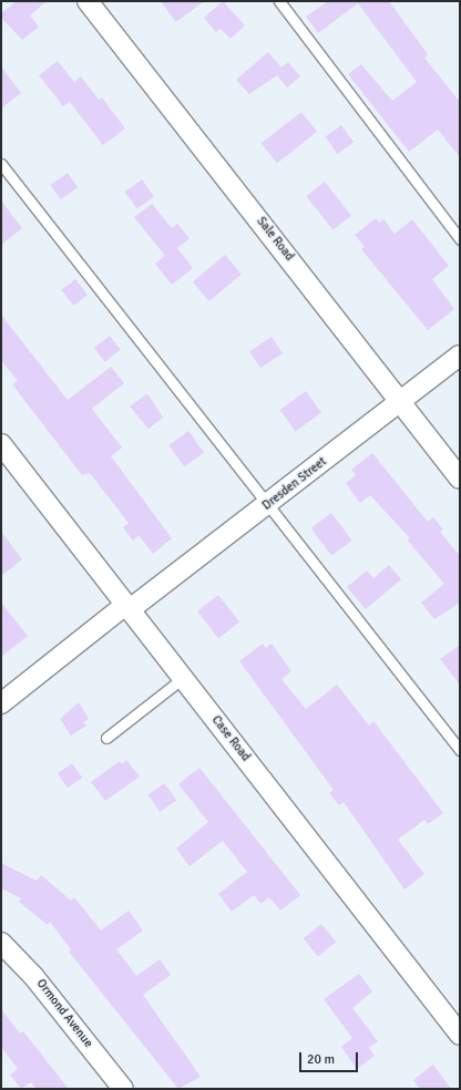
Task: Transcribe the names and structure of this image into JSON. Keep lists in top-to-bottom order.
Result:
{
  "streets": {
    "street": [
      "Sale Road",
      "Dresden Street",
      "Case Road",
      "Ormond Avenue"
    ]
  },
  "crossings": [
    ["Sale Road", "Dresden Street"],
    ["Dresden Street", "Case Road"]
  ],
  "scale_bar": "20 m"
}
